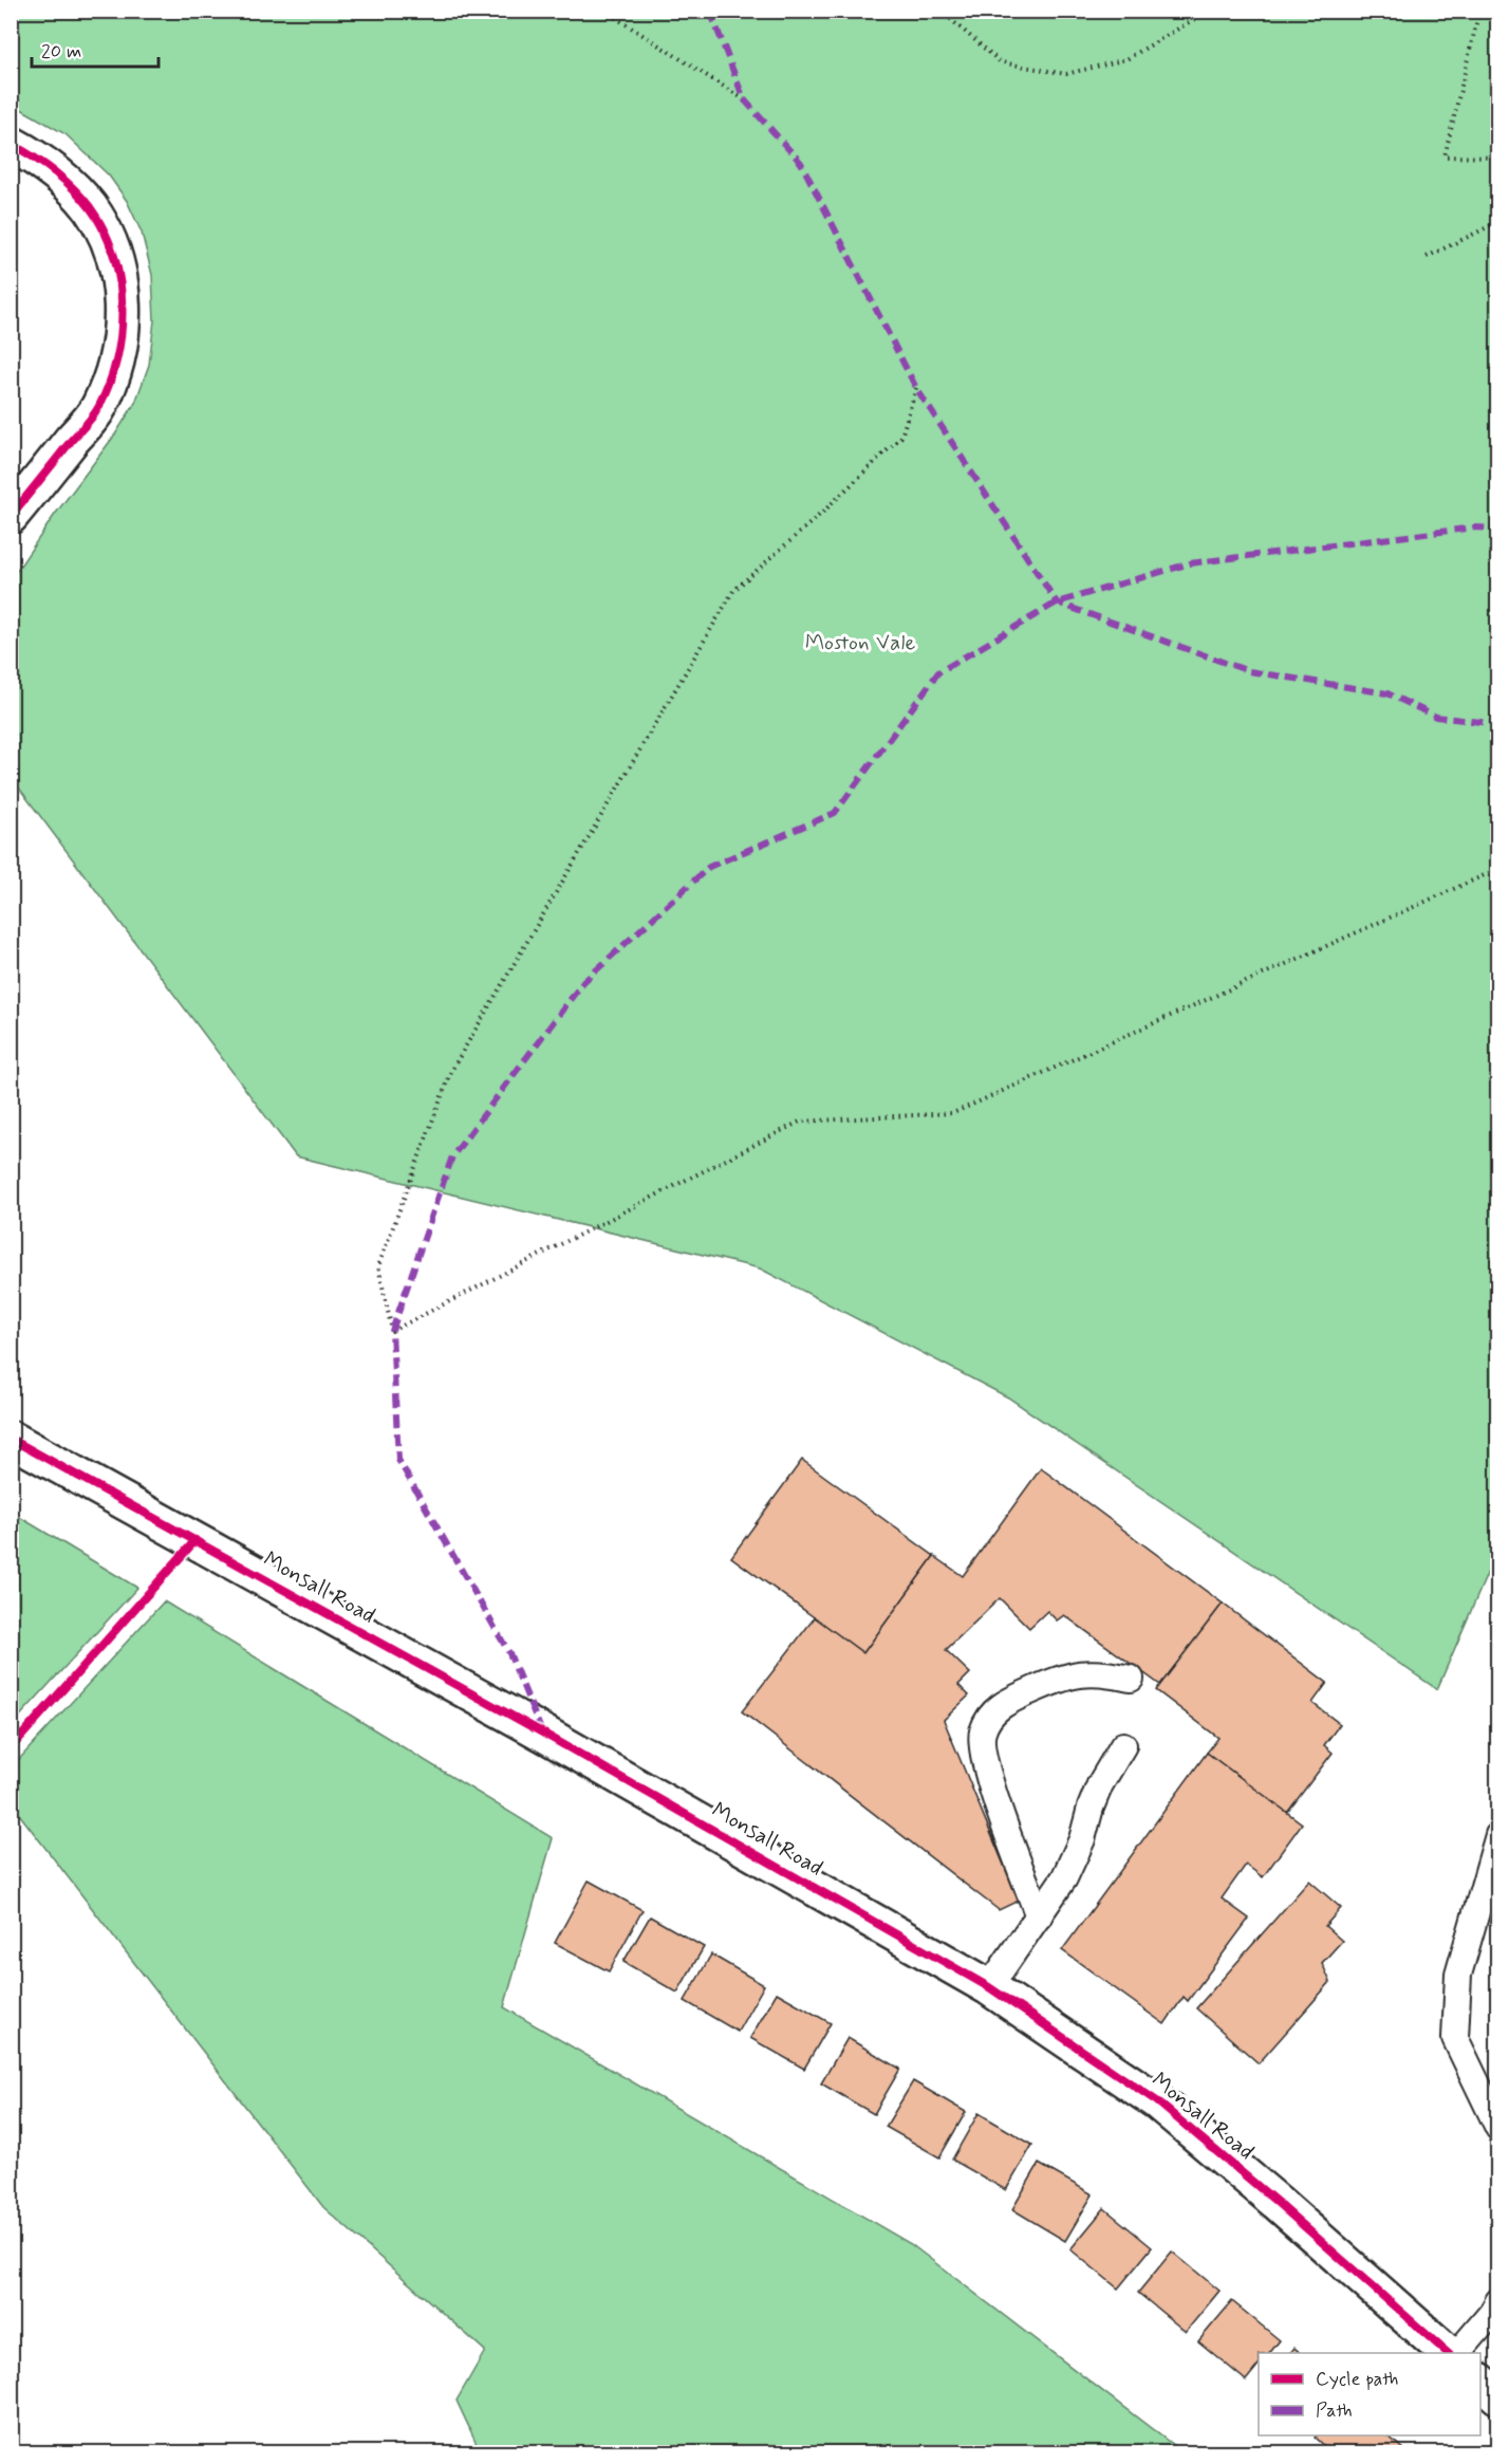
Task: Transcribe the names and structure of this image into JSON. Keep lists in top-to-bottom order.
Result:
{
  "streets": {
    "street": ["Monsall Road"]
  },
  "parks": ["Moston Vale"],
  "legend": ["Cycle path", "Path"],
  "scale_bar": "20 m"
}
